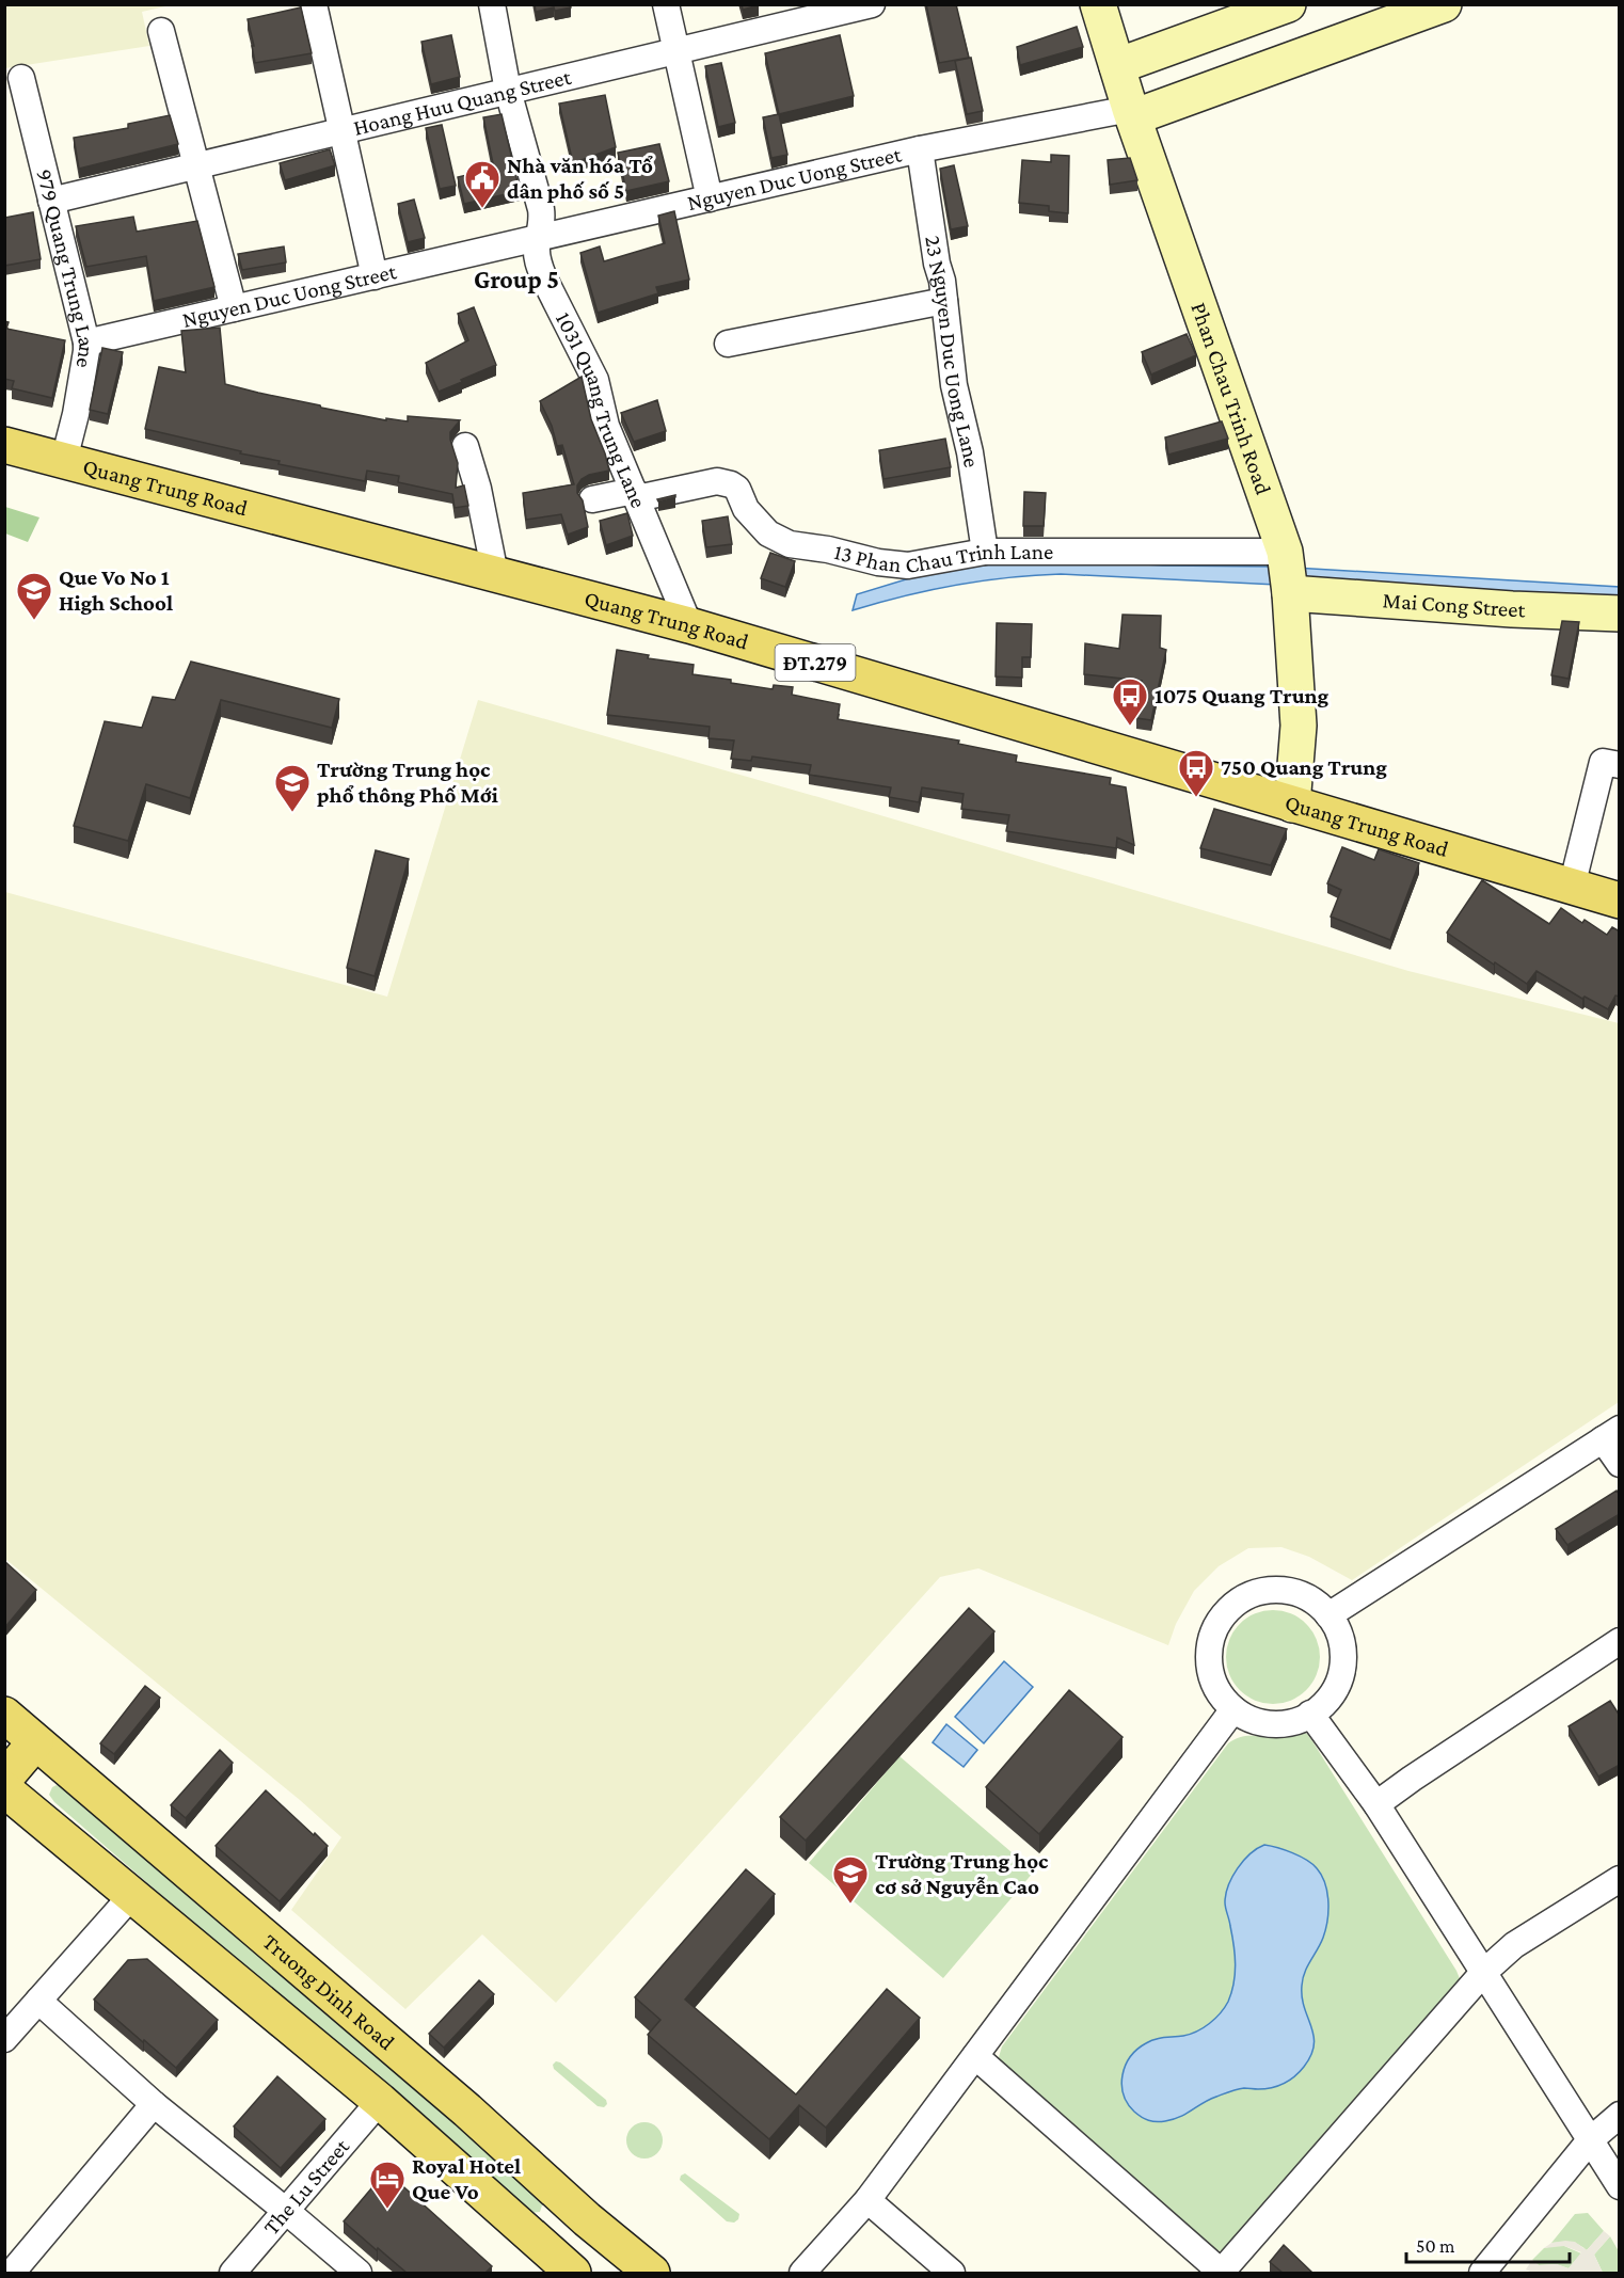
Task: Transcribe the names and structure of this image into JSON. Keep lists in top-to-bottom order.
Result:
{
  "streets": {
    "main road": ["Quang Trung Road", "ĐT.279", "Truong Dinh Road"],
    "street": [
      "Hoang Huu Quang Street",
      "Nguyen Duc Uong Street",
      "979 Quang Trung Lane",
      "23 Nguyen Duc Uong Lane",
      "Phan Chau Trinh Road",
      "1031 Quang Trung Lane",
      "13 Phan Chau Trinh Lane",
      "Mai Cong Street",
      "The Lu Street"
    ]
  },
  "crossings": [
    ["Hoang Huu Quang Street", "979 Quang Trung Lane"],
    ["Hoang Huu Quang Street", "1031 Quang Trung Lane"],
    ["Nguyen Duc Uong Street", "979 Quang Trung Lane"],
    ["Nguyen Duc Uong Street", "23 Nguyen Duc Uong Lane"],
    ["Nguyen Duc Uong Street", "Phan Chau Trinh Road"],
    ["Nguyen Duc Uong Street", "1031 Quang Trung Lane"],
    ["979 Quang Trung Lane", "Quang Trung Road"],
    ["23 Nguyen Duc Uong Lane", "13 Phan Chau Trinh Lane"],
    ["Phan Chau Trinh Road", "Quang Trung Road"],
    ["Phan Chau Trinh Road", "13 Phan Chau Trinh Lane"],
    ["Phan Chau Trinh Road", "Mai Cong Street"],
    ["1031 Quang Trung Lane", "Quang Trung Road"],
    ["1031 Quang Trung Lane", "13 Phan Chau Trinh Lane"]
  ],
  "districts": ["Group 5"],
  "places": {
    "public building": ["Nhà văn hóa Tổ dân phố số 5"],
    "school or university": ["Que Vo No 1 High School", "Trường Trung học phổ thông Phố Mới", "Trường Trung học cơ sở Nguyễn Cao"],
    "bus stop": ["1075 Quang Trung", "750 Quang Trung"],
    "hotel": ["Royal Hotel Que Vo"]
  },
  "scale_bar": "50 m"
}
